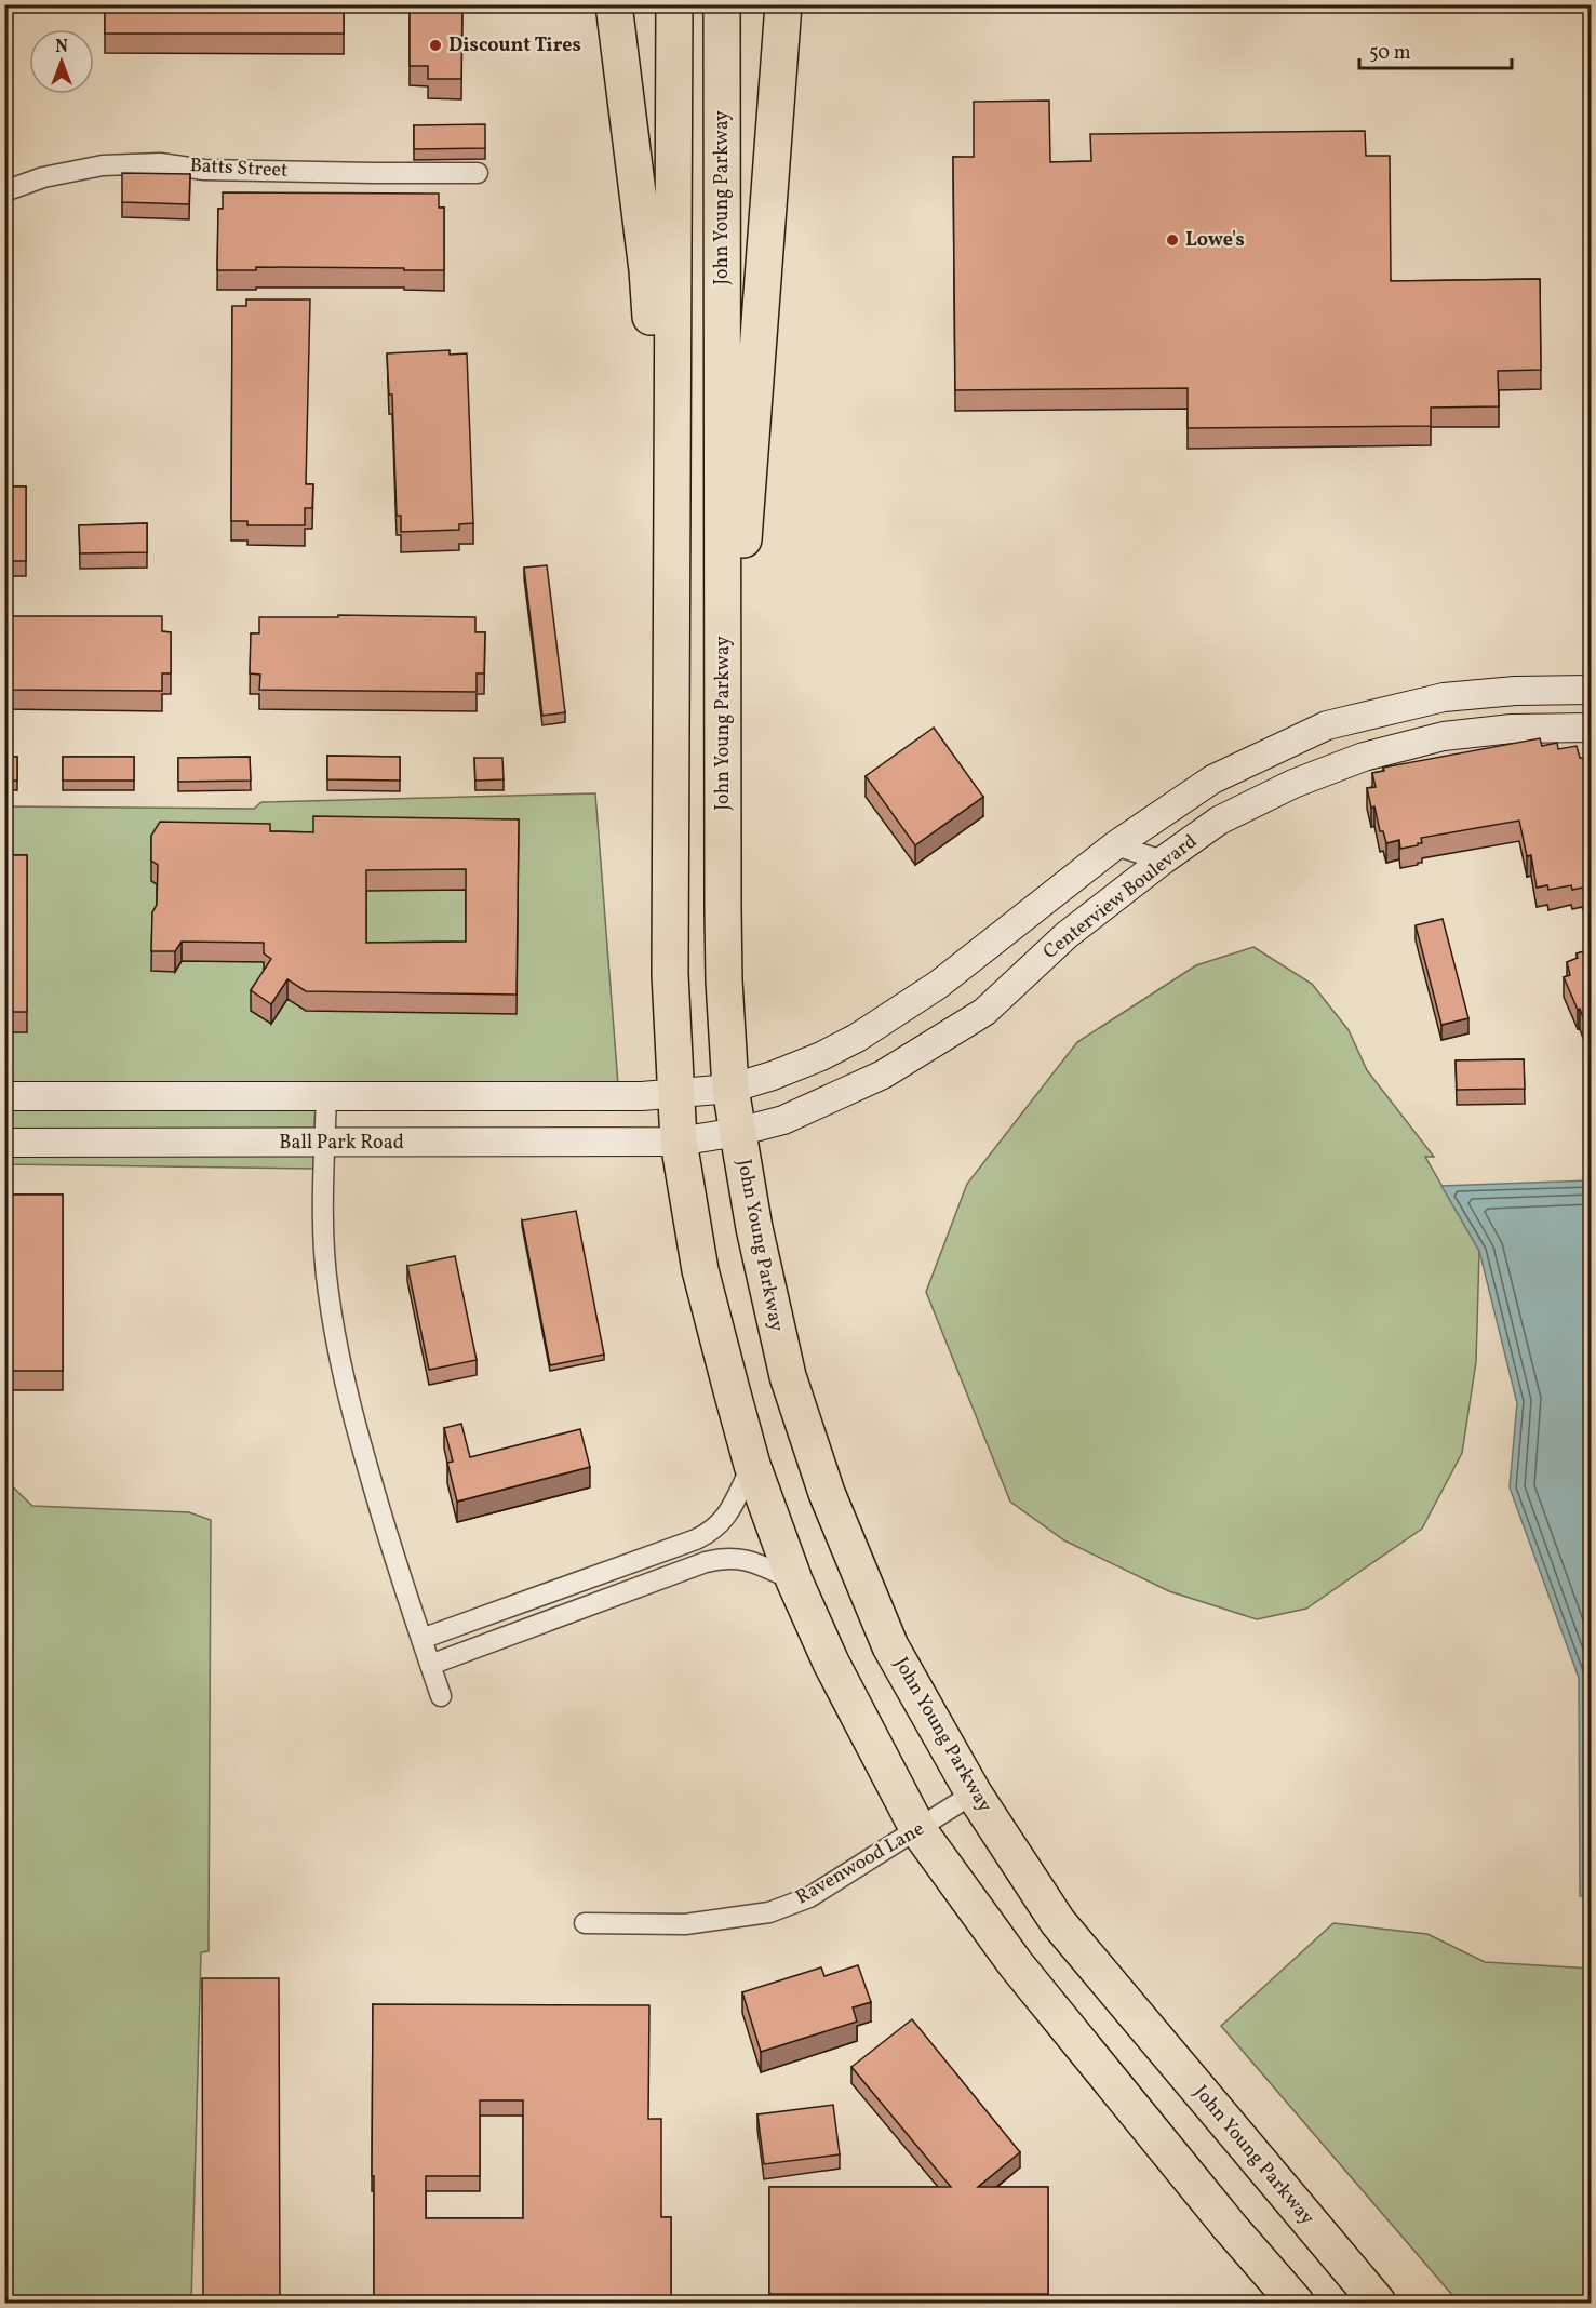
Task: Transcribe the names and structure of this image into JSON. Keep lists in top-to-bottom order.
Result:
{
  "streets": {
    "highway": ["John Young Parkway"],
    "street": [
      "Batts Street",
      "Centerview Boulevard",
      "Ball Park Road",
      "Ravenwood Lane"
    ]
  },
  "crossings": [
    ["John Young Parkway", "Centerview Boulevard"],
    ["John Young Parkway", "Ravenwood Lane"],
    ["Centerview Boulevard", "Ball Park Road"]
  ],
  "places": ["Discount Tires", "Lowe's"],
  "scale_bar": "50 m",
  "north": "top"
}
